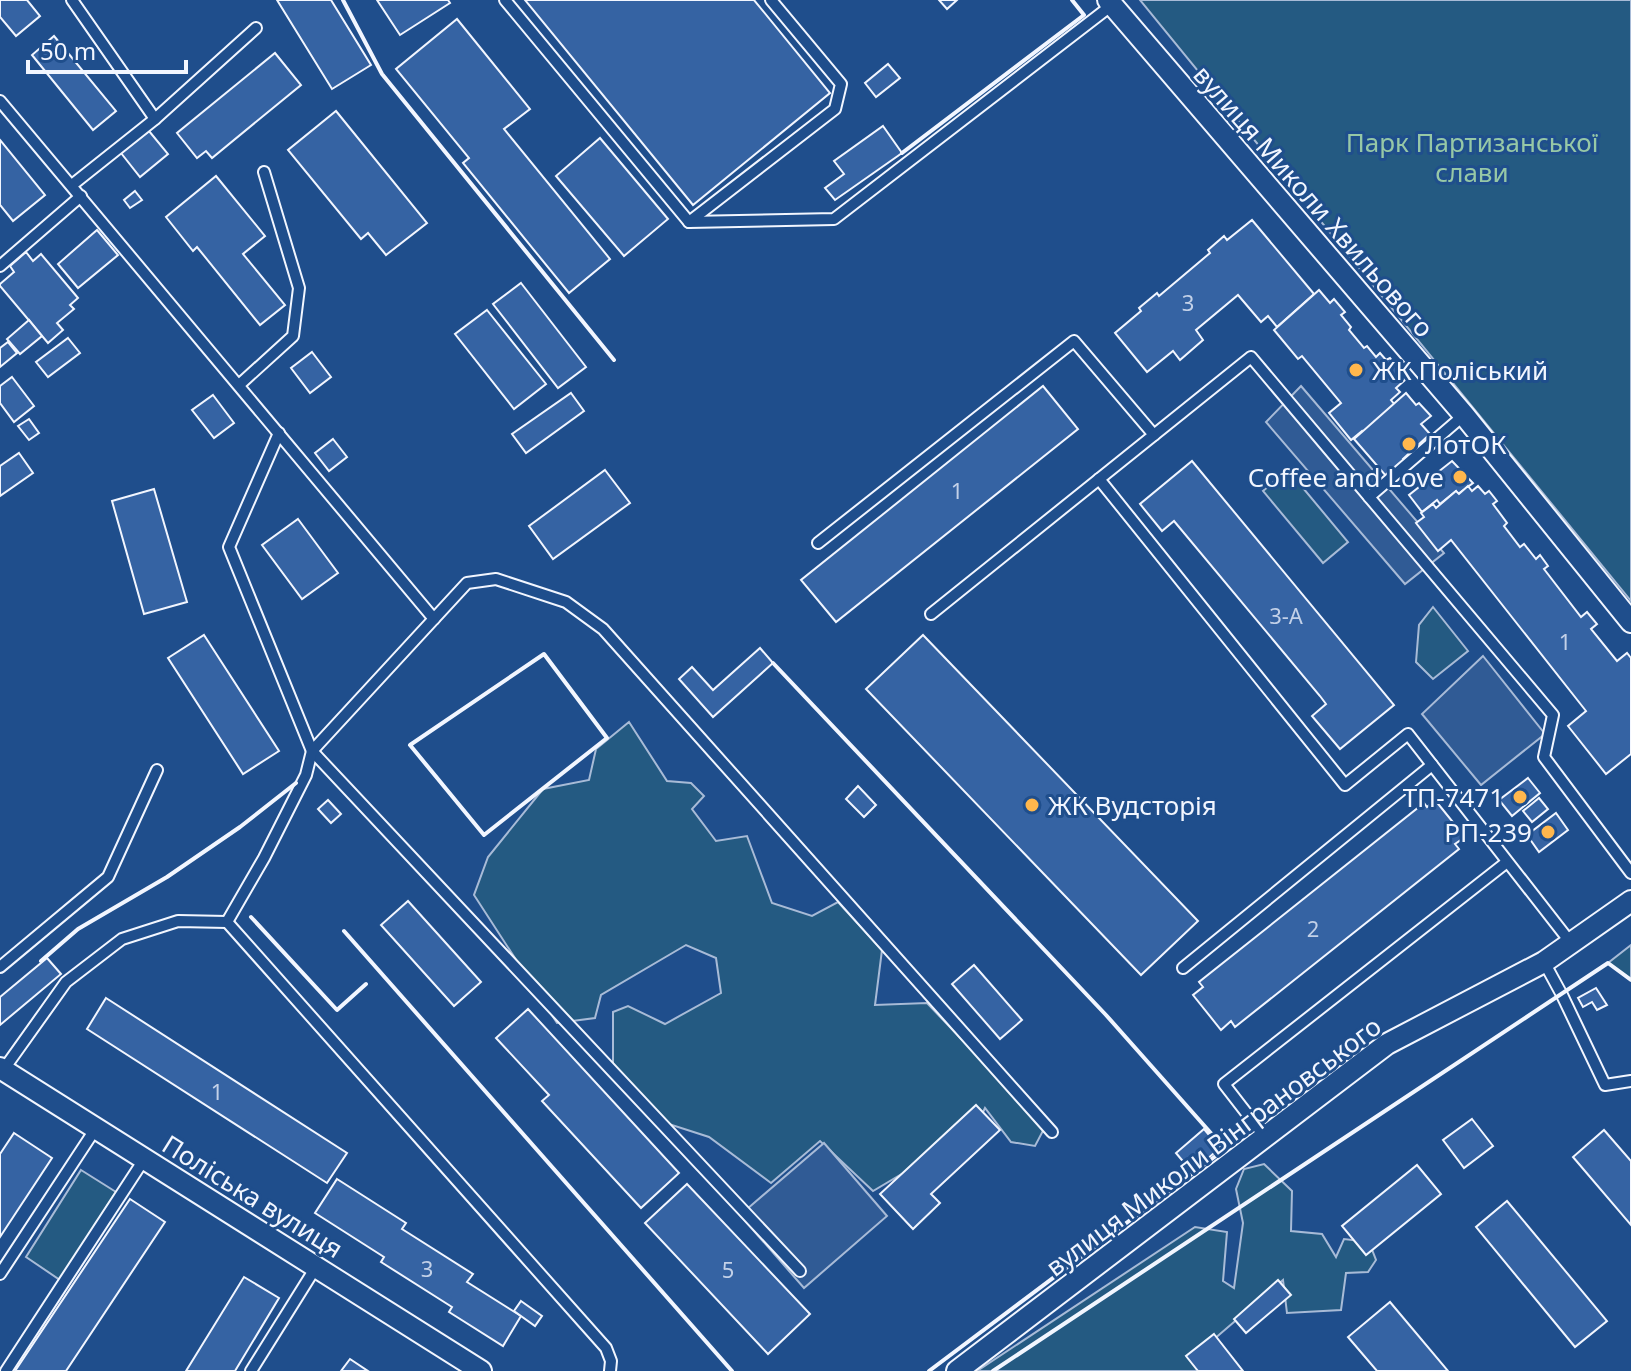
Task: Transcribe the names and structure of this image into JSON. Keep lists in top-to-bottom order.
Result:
{
  "streets": {
    "street": ["вулиця Миколи Хвильового", "вулиця Миколи Вінграновського", "Поліська вулиця"]
  },
  "parks": ["Парк Партизанської слави"],
  "places": [
    "ЖК Поліський",
    "ЛотОК",
    "Coffee and Love",
    "ТП-7471",
    "ЖК Вудсторія",
    "РП-239"
  ],
  "house_numbers": [
    "3",
    "1",
    "3-А",
    "1",
    "2",
    "1",
    "3",
    "5"
  ],
  "scale_bar": "50 m"
}
